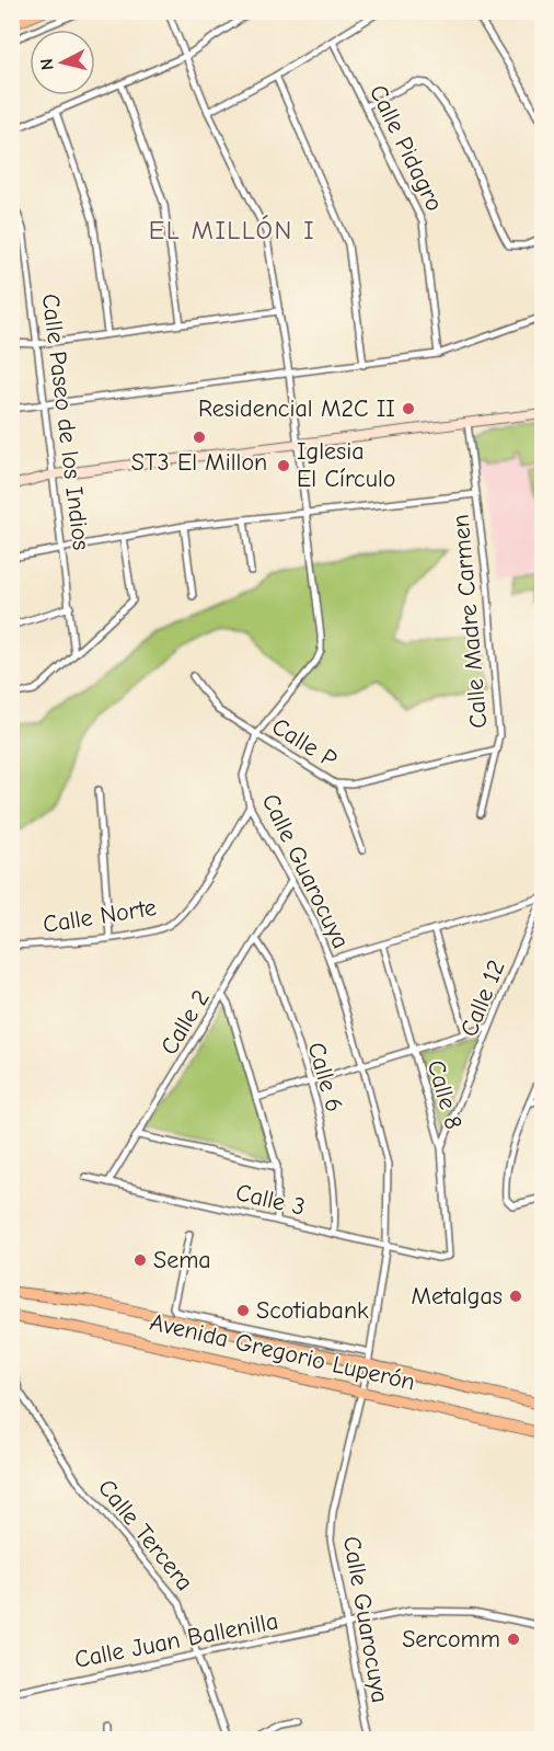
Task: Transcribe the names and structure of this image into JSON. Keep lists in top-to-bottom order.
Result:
{
  "streets": {
    "main road": ["Avenida Gregorio Luperón"],
    "street": [
      "Calle Pidagro",
      "Calle Paseo de los Indios",
      "Calle Madre Carmen",
      "Calle P",
      "Calle Guarocuya",
      "Calle Norte",
      "Calle 12",
      "Calle 2",
      "Calle 6",
      "Calle 8",
      "Calle 3",
      "Calle Tercera",
      "Calle Juan Ballenilla"
    ]
  },
  "crossings": [
    ["Calle Madre Carmen", "Calle P"],
    ["Calle P", "Calle Guarocuya"],
    ["Calle Guarocuya", "Calle Norte"],
    ["Calle Guarocuya", "Calle 2"],
    ["Calle Guarocuya", "Calle 3"],
    ["Calle Guarocuya", "Avenida Gregorio Luperón"],
    ["Calle Guarocuya", "Calle Juan Ballenilla"],
    ["Calle 12", "Calle 8"],
    ["Calle 2", "Calle 6"],
    ["Calle 2", "Calle 3"],
    ["Calle 6", "Calle 3"],
    ["Calle 8", "Calle 3"],
    ["Calle Tercera", "Calle Juan Ballenilla"]
  ],
  "districts": ["EL MILLÓN I"],
  "places": [
    "Residencial M2C II",
    "ST3 El Millon",
    "Iglesia El Círculo",
    "Sema",
    "Metalgas",
    "Scotiabank",
    "Sercomm"
  ],
  "north": "left"
}
